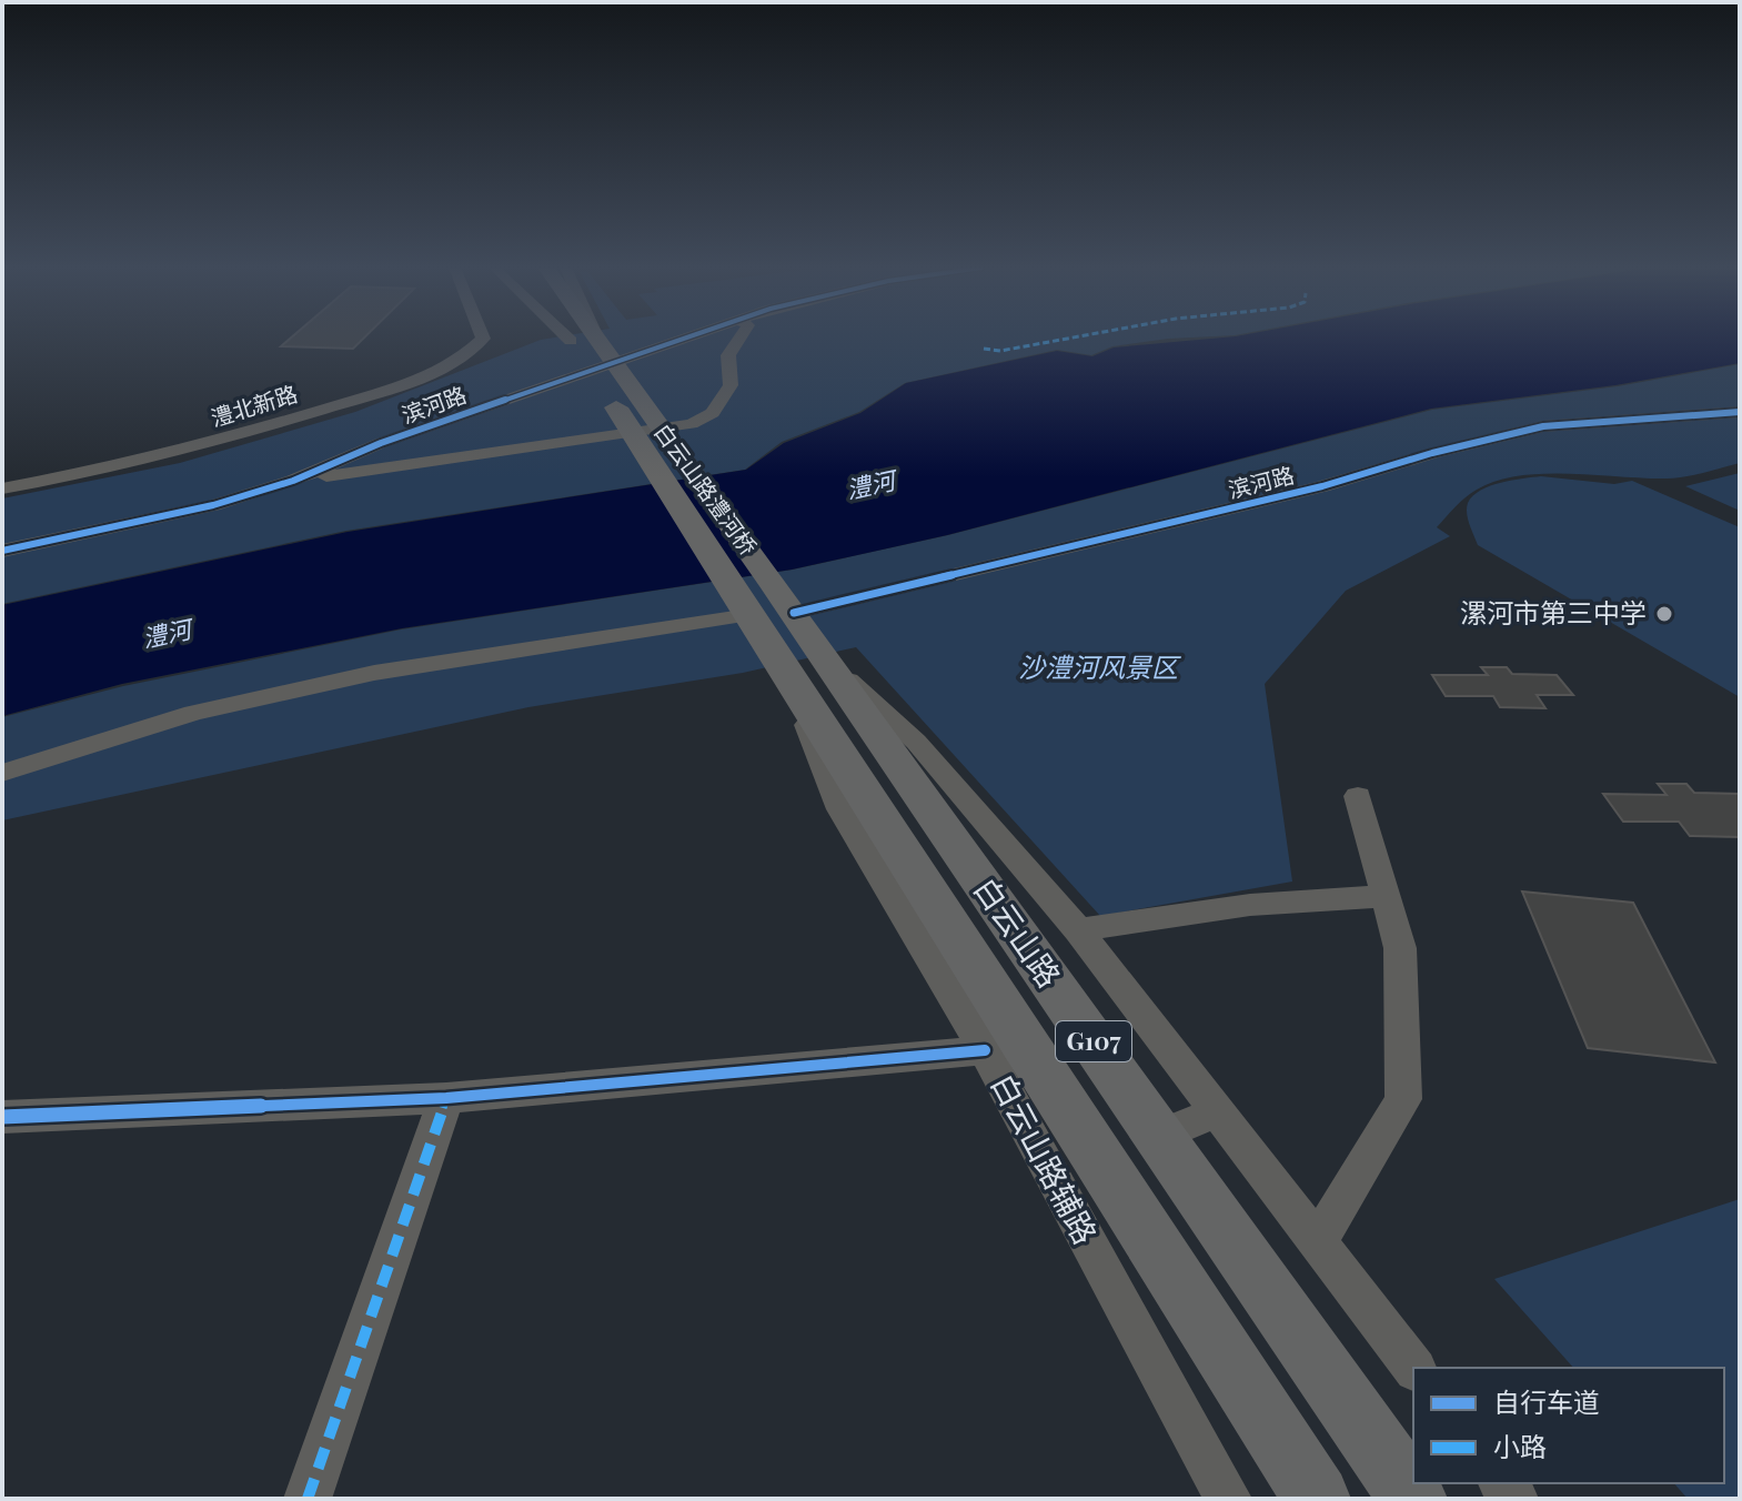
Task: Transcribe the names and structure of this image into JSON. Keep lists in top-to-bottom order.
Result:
{
  "streets": {
    "highway": ["白云山路澧河桥", "白云山路", "G107"],
    "street": ["滨河路", "澧北新路", "白云山路辅路"]
  },
  "crossings": [
    ["滨河路", "白云山路澧河桥"],
    ["滨河路", "白云山路"],
    ["滨河路", "G107"],
    ["白云山路澧河桥", "白云山路"],
    ["白云山路澧河桥", "G107"],
    ["白云山路", "白云山路辅路"]
  ],
  "water": ["澧河"],
  "parks": ["沙澧河风景区"],
  "places": ["漯河市第三中学"],
  "legend": ["自行车道", "小路"]
}
